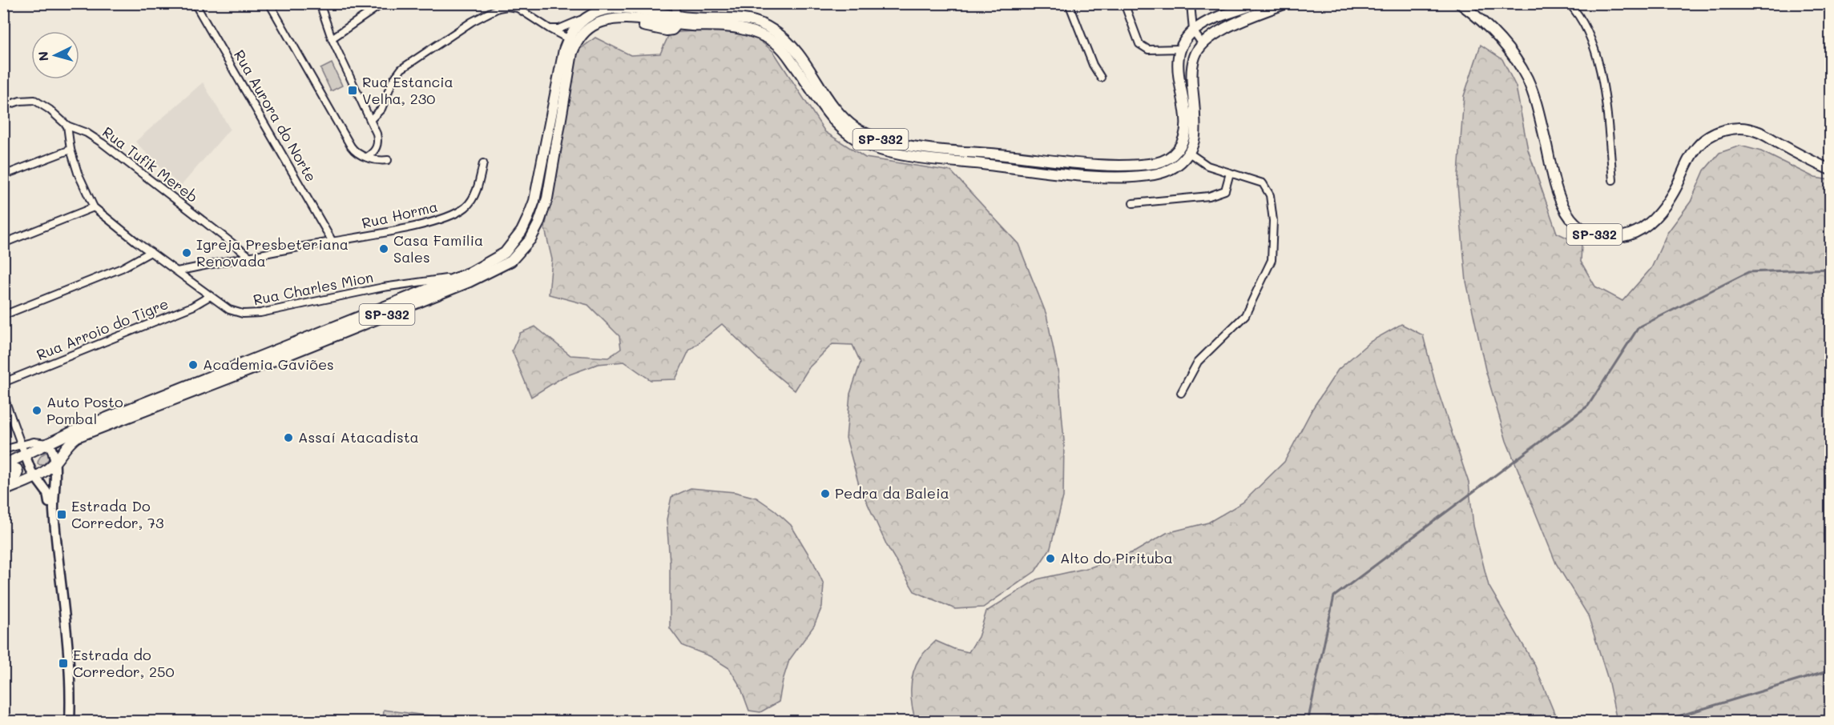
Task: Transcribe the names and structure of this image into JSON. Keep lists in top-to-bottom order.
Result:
{
  "streets": {
    "main road": ["SP-332"],
    "street": [
      "Rua Aurora do Norte",
      "Rua Tufik Mereb",
      "Rua Horma",
      "Rua Charles Mion",
      "Rua Arroio do Tigre"
    ]
  },
  "crossings": [
    ["Rua Aurora do Norte", "Rua Horma"],
    ["SP-332", "Rua Charles Mion"],
    ["Rua Tufik Mereb", "Rua Horma"],
    ["Rua Tufik Mereb", "Rua Charles Mion"],
    ["Rua Horma", "Rua Charles Mion"],
    ["Rua Charles Mion", "Rua Arroio do Tigre"]
  ],
  "places": {
    "transit": ["Rua Estancia Velha, 230", "Estrada Do Corredor, 73", "Estrada do Corredor, 250"],
    "other": [
      "Casa Familia Sales",
      "Igreja Presbeteriana Renovada",
      "Academia Gaviões",
      "Auto Posto Pombal",
      "Assaí Atacadista",
      "Pedra da Baleia",
      "Alto do Pirituba"
    ]
  },
  "north": "left"
}
